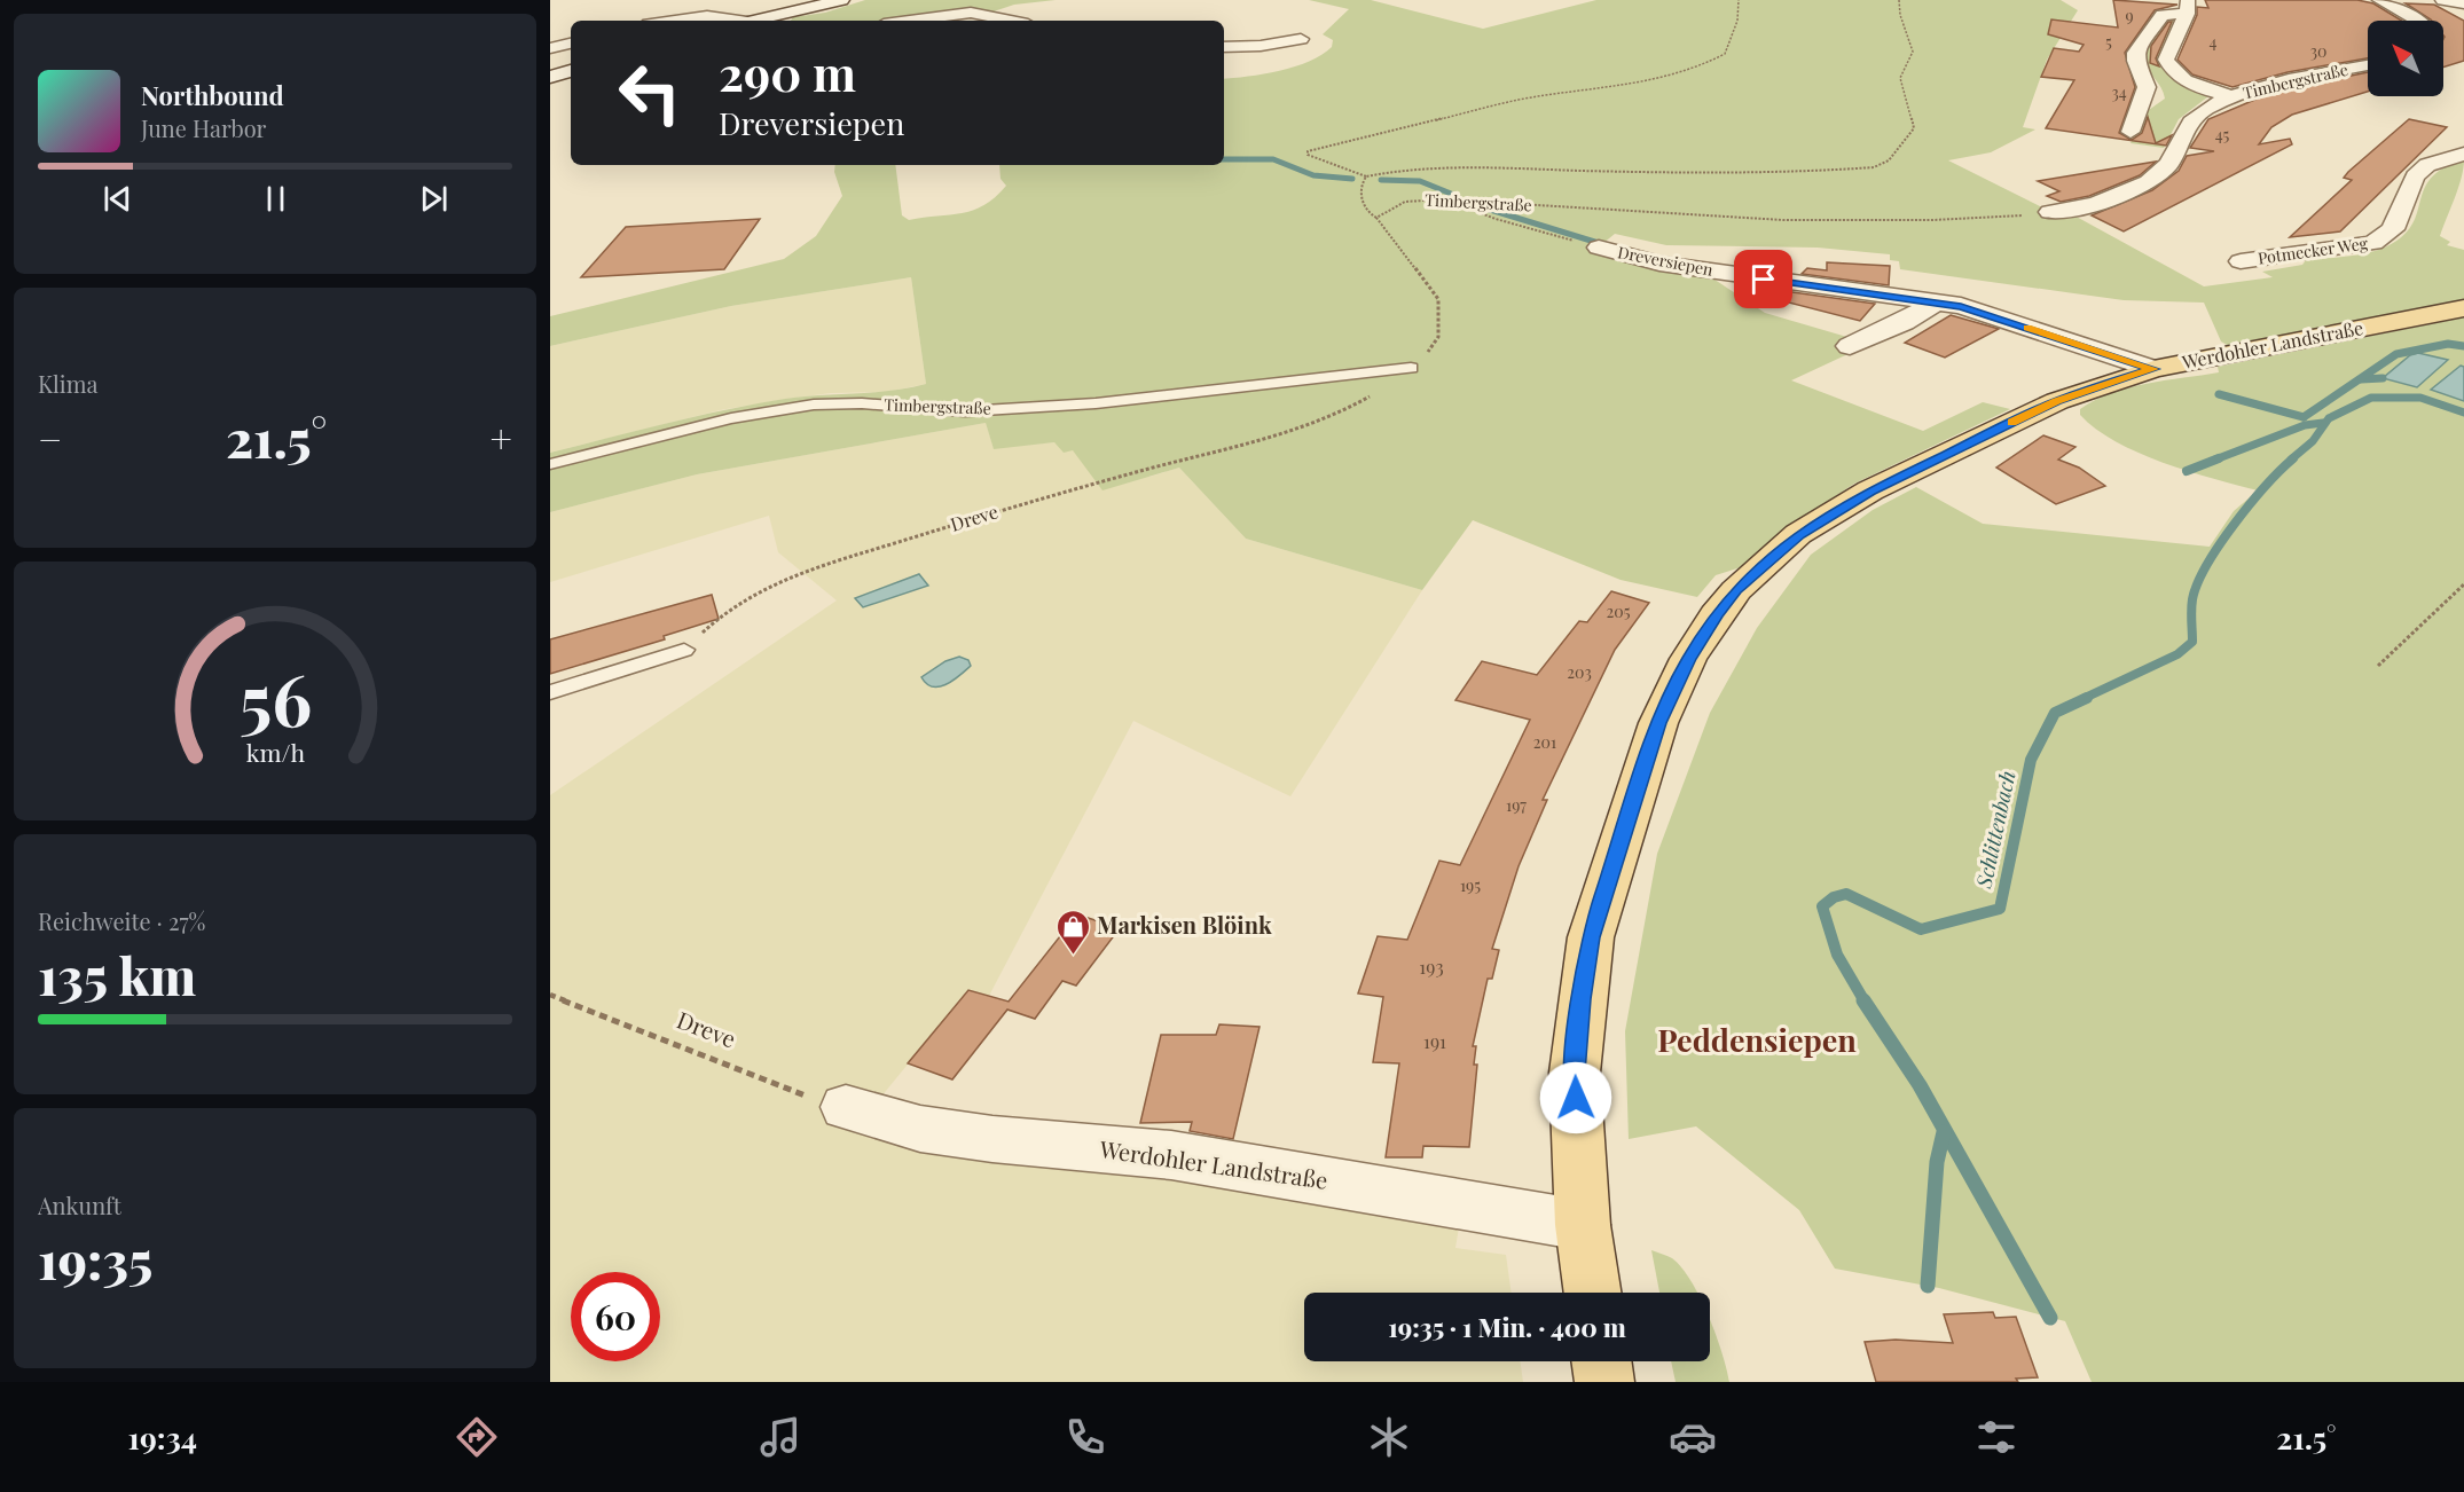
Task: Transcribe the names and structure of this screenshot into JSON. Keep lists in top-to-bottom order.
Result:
{
  "streets": {
    "main road": ["Werdohler Landstraße"],
    "street": ["Timbergstraße", "Potmecker Weg", "Dreversiepen"],
    "path": ["Dreve"]
  },
  "crossings": [
    ["Timbergstraße", "Dreversiepen"],
    ["Timbergstraße", "Dreve"],
    ["Dreversiepen", "Werdohler Landstraße"],
    ["Werdohler Landstraße", "Dreve"]
  ],
  "districts": ["Peddensiepen"],
  "water": ["Schlittenbach"],
  "places": {
    "shop": ["Markisen Blöink"]
  },
  "house_numbers": [
    "9",
    "5",
    "4",
    "30",
    "34",
    "45",
    "205",
    "203",
    "201",
    "197",
    "195",
    "193",
    "191"
  ],
  "north": "top left",
  "page": {
    "turn": ["290 m", "Dreversiepen"],
    "song": ["Northbound", "June Harbor"],
    "tile": [
      "Klima",
      ["Reichweite · 27%", "135 km"],
      ["Ankunft", "19:35"]
    ],
    "heat": ["−", "21.5°", "+"],
    "limit": "60",
    "trip": "19:35 · 1 Min. · 400 m",
    "tabs": ["19:34", "21.5°"],
    "gauge": ["56", "km/h"]
  }
}
